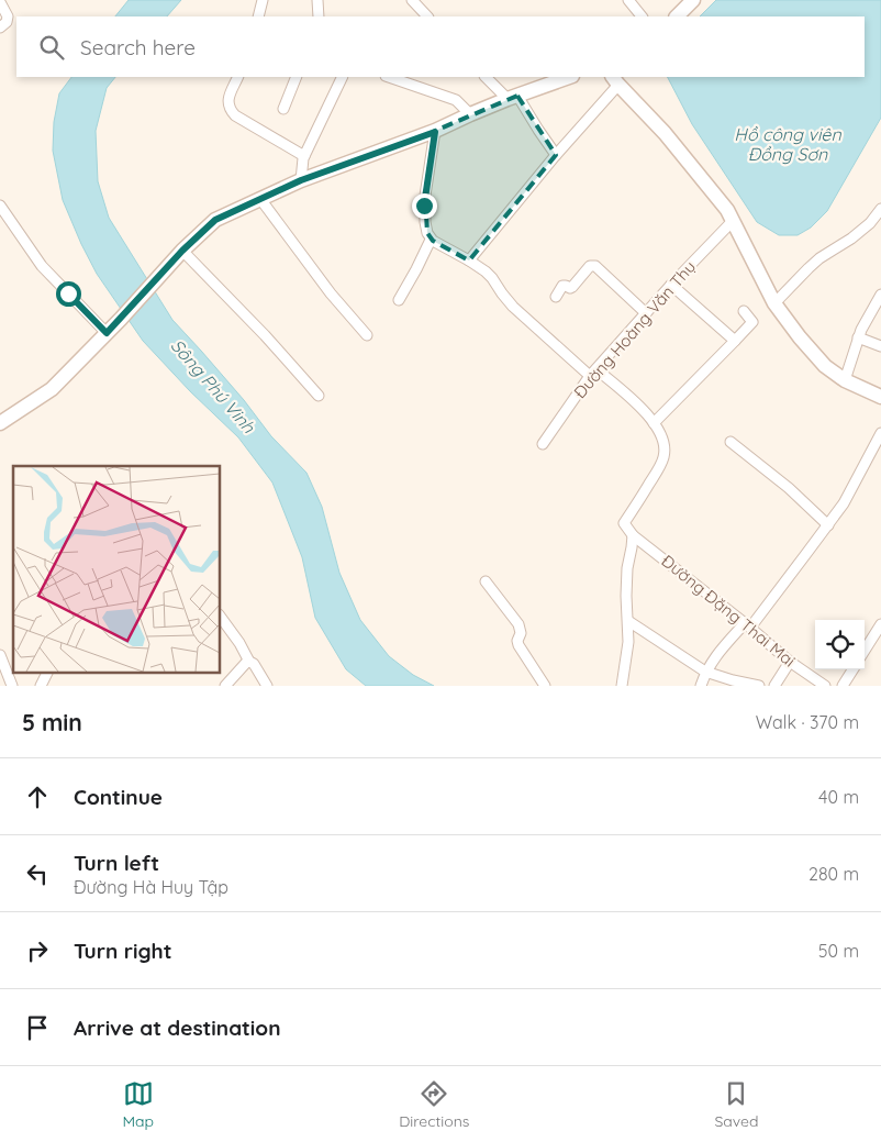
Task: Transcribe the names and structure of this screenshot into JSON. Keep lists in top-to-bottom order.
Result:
{
  "streets": {
    "street": ["Đường Hoàng Văn Thụ", "Đường Đặng Thai Mai"]
  },
  "water": ["Hồ công viên Đồng Sơn", "Sông Phú Vinh"],
  "page": {
    "search": "Search here",
    "heading": ["5 min", "Walk · 370 m"],
    "list": [
      ["Continue", "40 m"],
      ["Turn left", "Đường Hà Huy Tập", "280 m"],
      ["Turn right", "50 m"],
      "Arrive at destination"
    ],
    "nav": ["Map", "Directions", "Saved"]
  }
}
